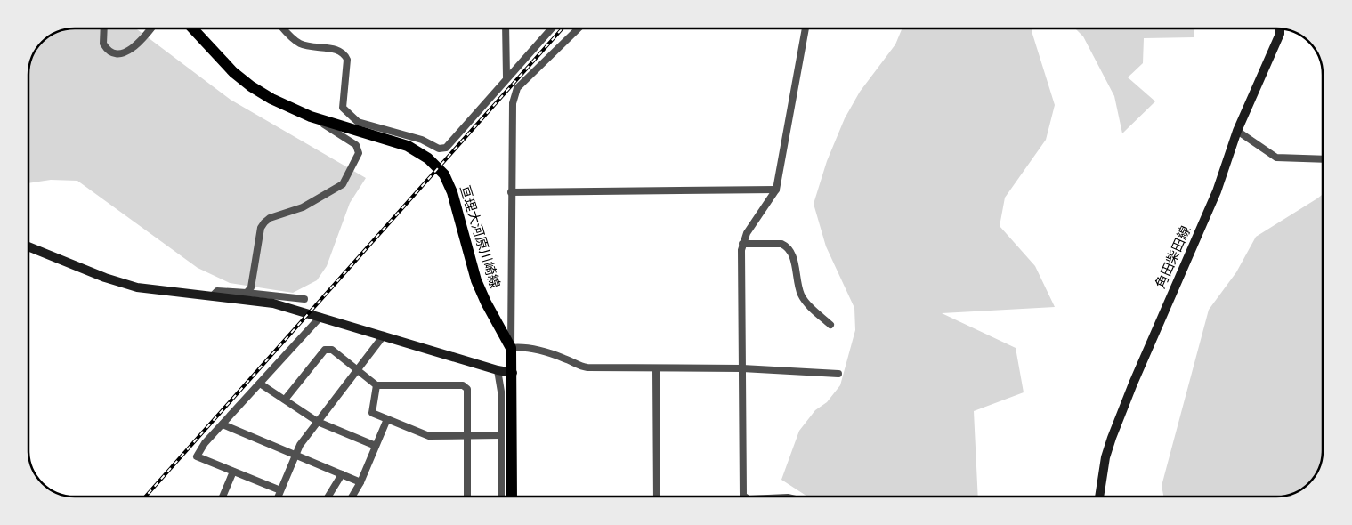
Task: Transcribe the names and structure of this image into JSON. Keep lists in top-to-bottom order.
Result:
{
  "streets": {
    "main road": ["亘理大河原川崎線", "角田柴田線"]
  }
}
